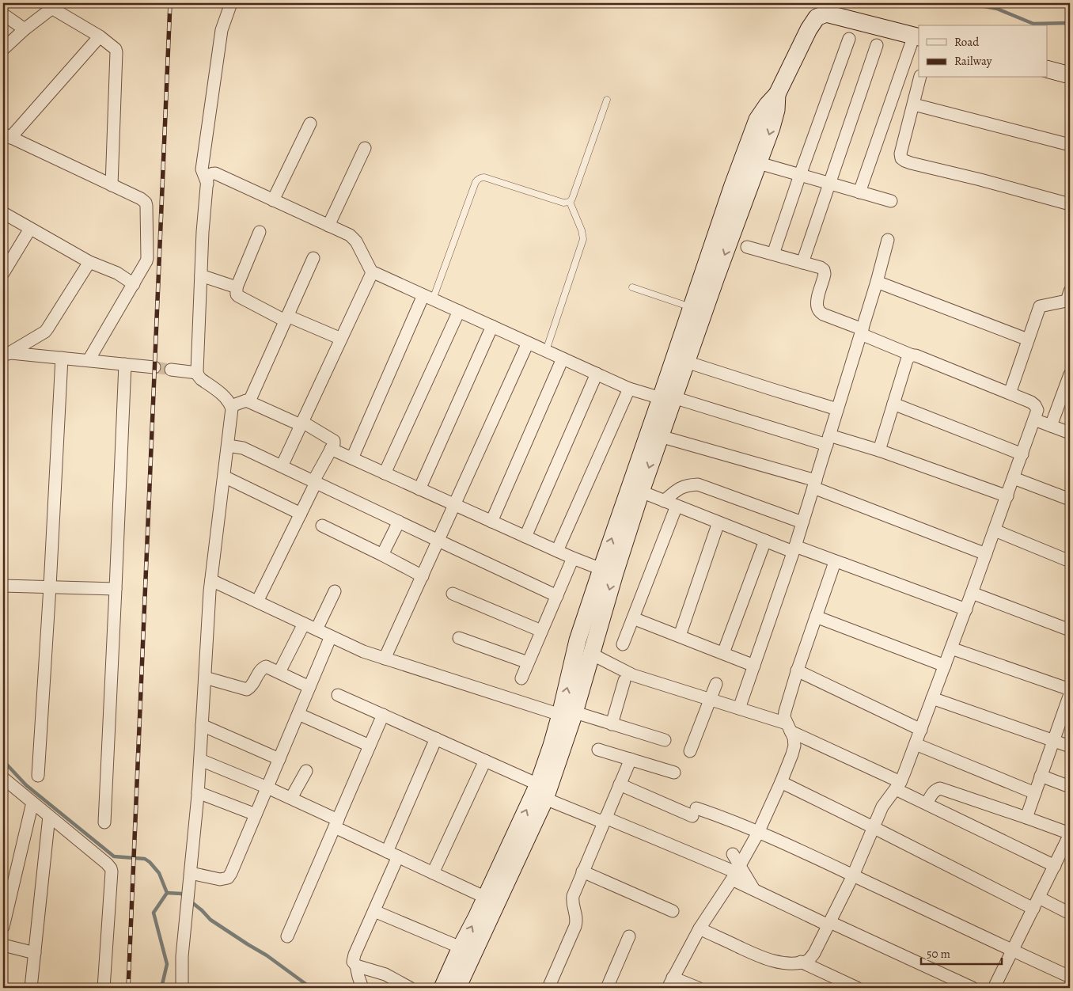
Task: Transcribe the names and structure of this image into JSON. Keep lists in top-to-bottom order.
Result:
{
  "legend": ["Road", "Railway"],
  "scale_bar": "50 m"
}
